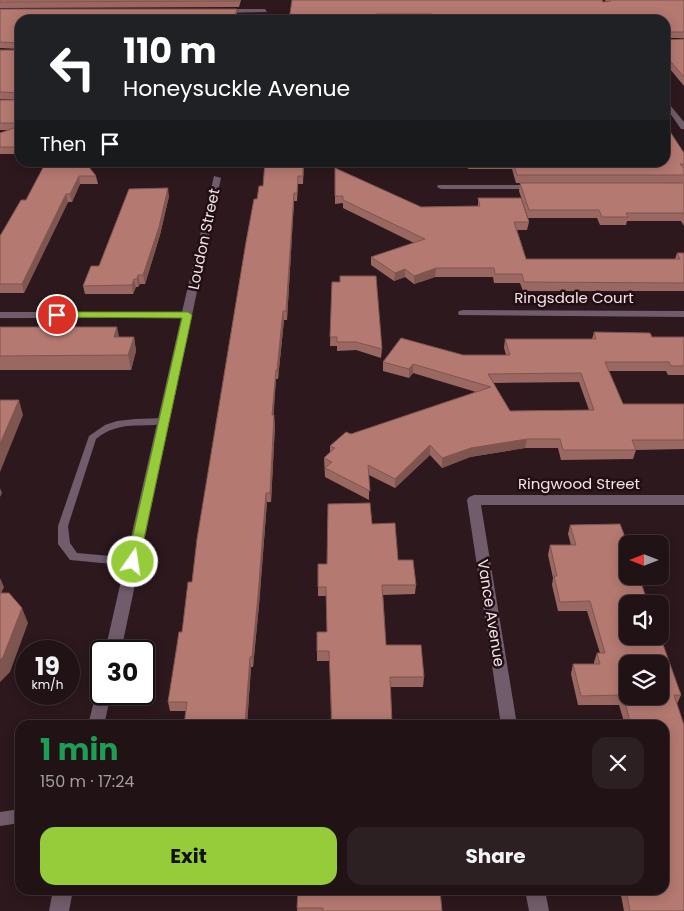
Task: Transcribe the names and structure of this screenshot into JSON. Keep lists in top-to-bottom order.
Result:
{
  "streets": {
    "street": [
      "Loudon Street",
      "Ringsdale Court",
      "Ringwood Street",
      "Vance Avenue"
    ]
  },
  "crossings": [
    ["Ringwood Street", "Vance Avenue"]
  ],
  "north": "left",
  "page": {
    "turn": ["110 m", "Honeysuckle Avenue"],
    "then": "Then",
    "speed": "19 km/h",
    "limit": "30",
    "heading": ["1 min", "150 m · 17:24"],
    "buttons": ["Exit", "Share"]
  }
}
